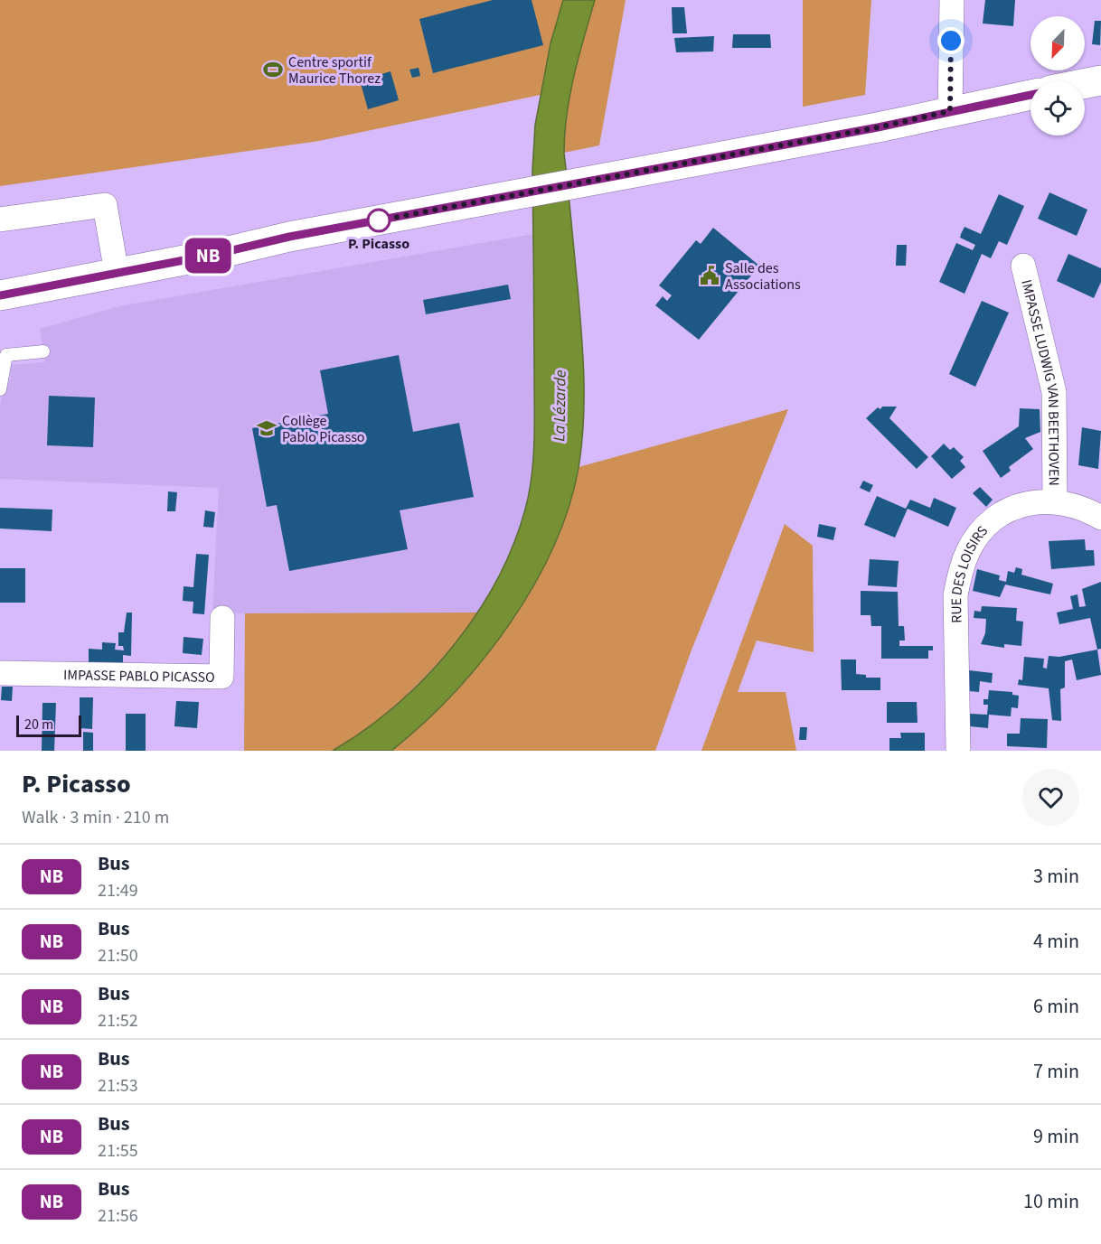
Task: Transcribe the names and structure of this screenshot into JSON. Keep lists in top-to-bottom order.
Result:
{
  "streets": {
    "street": ["IMPASSE LUDWIG VAN BEETHOVEN", "RUE DES LOISIRS", "IMPASSE PABLO PICASSO"]
  },
  "crossings": [
    ["IMPASSE LUDWIG VAN BEETHOVEN", "RUE DES LOISIRS"]
  ],
  "water": ["La Lézarde"],
  "places": {
    "sports": ["Centre sportif Maurice Thorez"],
    "other": ["P. Picasso"],
    "public building": ["Salle des Associations"],
    "school or university": ["Collège Pablo Picasso"]
  },
  "lines": ["bus line NB"],
  "scale_bar": "20 m",
  "north": "bottom left",
  "page": {
    "on_map": "NB",
    "scale": "20 m",
    "heading": ["P. Picasso", "Walk · 3 min · 210 m"],
    "list": [
      {
        "mark": "NB",
        "name": "Bus",
        "note": "21:49",
        "value": "3 min"
      },
      {
        "mark": "NB",
        "name": "Bus",
        "note": "21:50",
        "value": "4 min"
      },
      {
        "mark": "NB",
        "name": "Bus",
        "note": "21:52",
        "value": "6 min"
      },
      {
        "mark": "NB",
        "name": "Bus",
        "note": "21:53",
        "value": "7 min"
      },
      {
        "mark": "NB",
        "name": "Bus",
        "note": "21:55",
        "value": "9 min"
      },
      {
        "mark": "NB",
        "name": "Bus",
        "note": "21:56",
        "value": "10 min"
      }
    ]
  }
}
